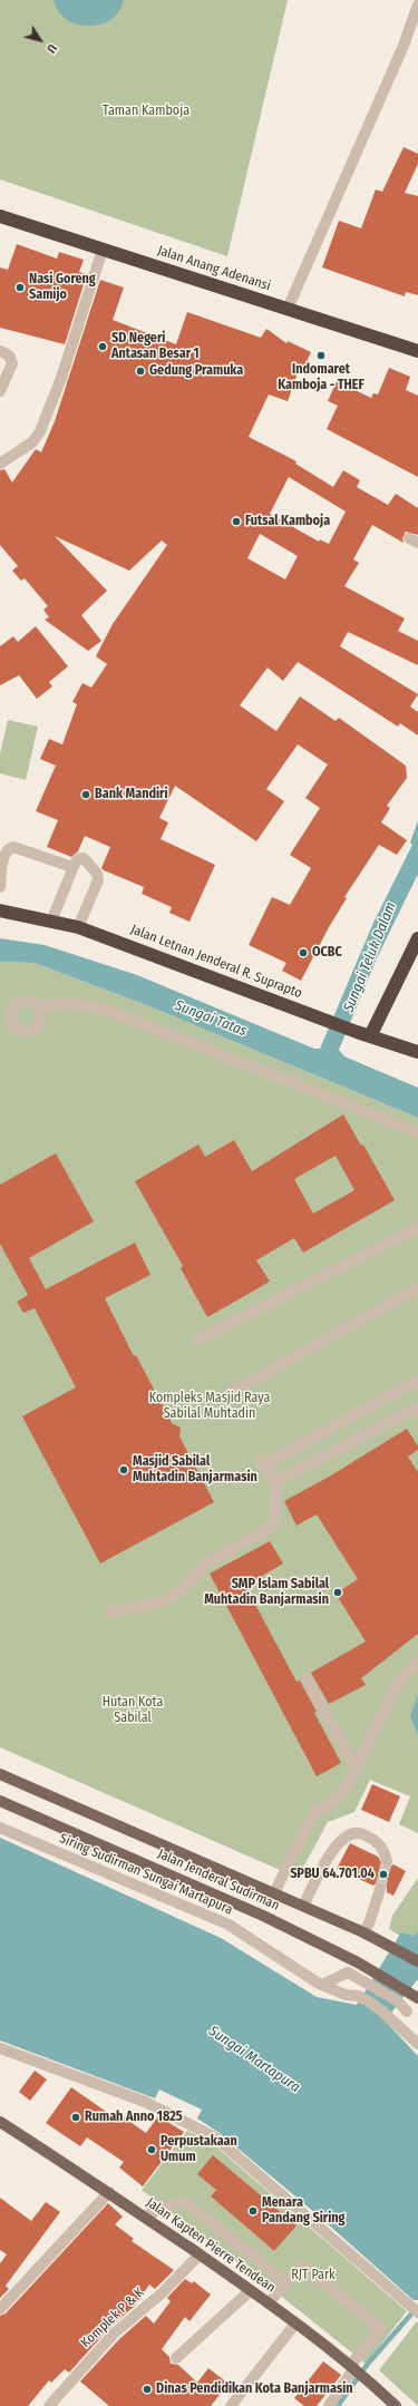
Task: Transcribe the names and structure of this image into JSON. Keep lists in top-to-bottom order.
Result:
{
  "streets": {
    "highway": ["Jalan Anang Adenansi", "Jalan Letnan Jenderal R. Suprapto"],
    "main road": ["Jalan Jenderal Sudirman", "Jalan Kapten Pierre Tendean"],
    "street": ["Siring Sudirman Sungai Martapura", "Komplek P & K"]
  },
  "crossings": [
    ["Jalan Kapten Pierre Tendean", "Komplek P & K"]
  ],
  "water": ["Sungai Teluk Dalam", "Sungai Tatas", "Sungai Martapura"],
  "parks": [
    "Taman Kamboja",
    "Kompleks Masjid Raya Sabilal Muhtadin",
    "Hutan Kota Sabilal",
    "RJT Park"
  ],
  "places": [
    "Nasi Goreng Samijo",
    "SD Negeri Antasan Besar 1",
    "Indomaret Kamboja - THEF",
    "Gedung Pramuka",
    "Futsal Kamboja",
    "Bank Mandiri",
    "OCBC",
    "Masjid Sabilal Muhtadin Banjarmasin",
    "SMP Islam Sabilal Muhtadin Banjarmasin",
    "SPBU 64.701.04",
    "Rumah Anno 1825",
    "Perpustakaan Umum",
    "Menara Pandang Siring",
    "Dinas Pendidikan Kota Banjarmasin"
  ],
  "north": "bottom right"
}
